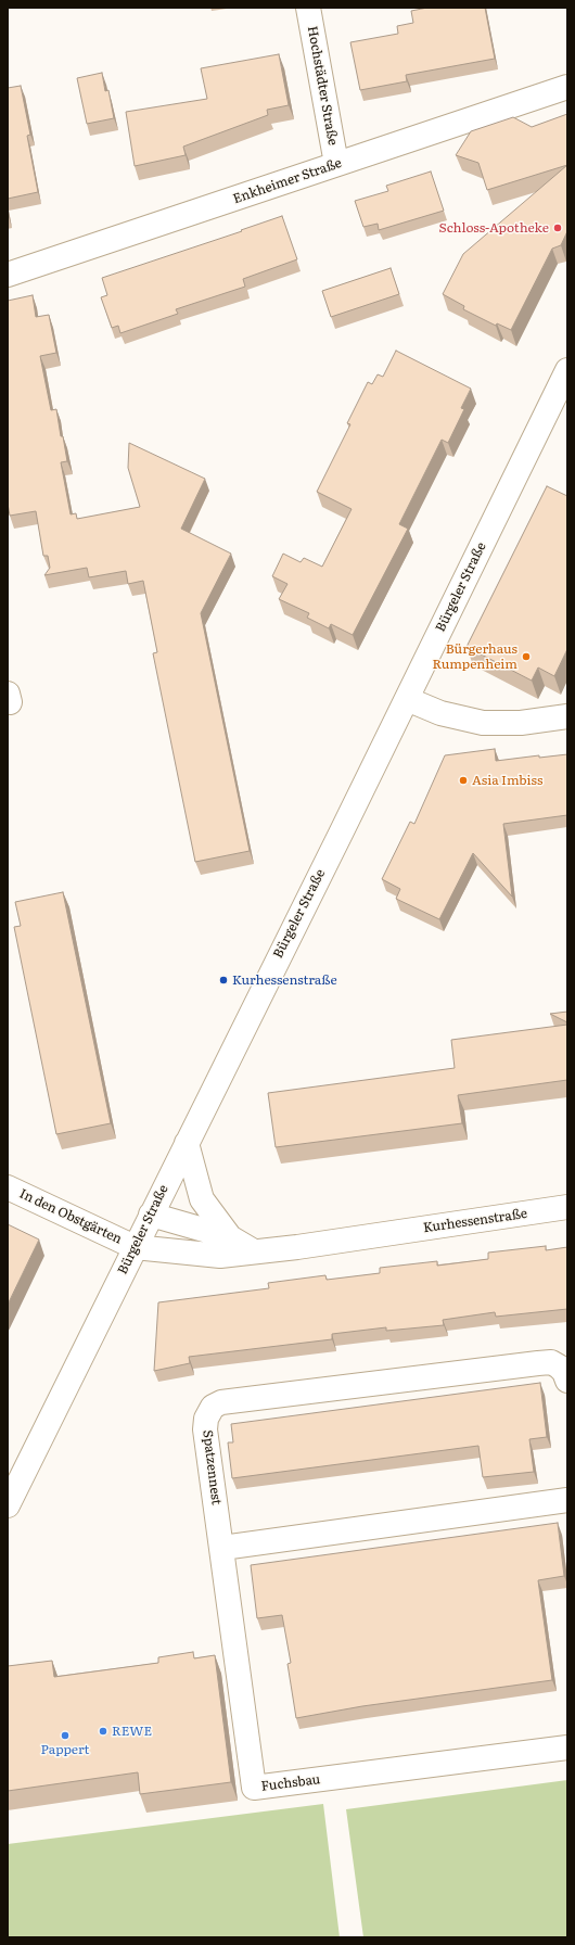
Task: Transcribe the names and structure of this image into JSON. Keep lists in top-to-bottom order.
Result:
{
  "streets": {
    "street": [
      "Hochstädter Straße",
      "Enkheimer Straße",
      "Bürgeler Straße",
      "In den Obstgärten",
      "Kurhessenstraße",
      "Spatzennest",
      "Fuchsbau"
    ]
  },
  "crossings": [
    ["Hochstädter Straße", "Enkheimer Straße"],
    ["Bürgeler Straße", "In den Obstgärten"],
    ["Bürgeler Straße", "Kurhessenstraße"],
    ["In den Obstgärten", "Kurhessenstraße"],
    ["Spatzennest", "Fuchsbau"]
  ],
  "places": [
    "Schloss-Apotheke",
    "Bürgerhaus Rumpenheim",
    "Asia Imbiss",
    "Kurhessenstraße",
    "REWE",
    "Pappert"
  ]
}
